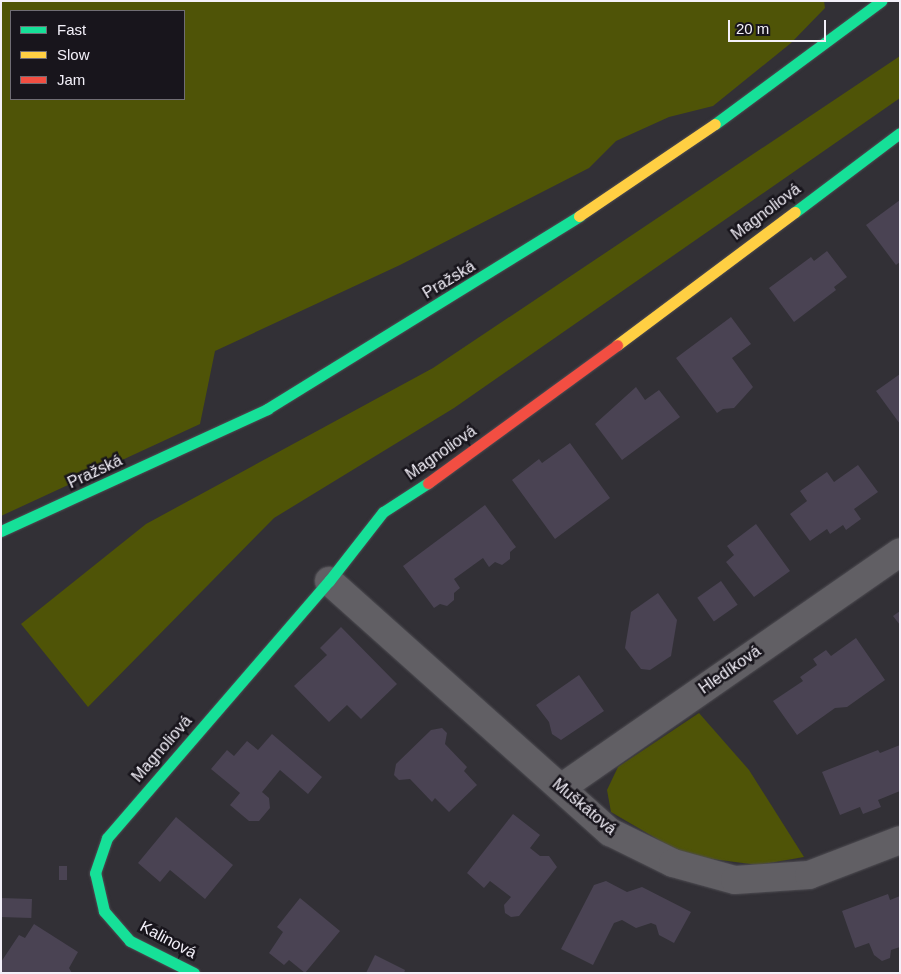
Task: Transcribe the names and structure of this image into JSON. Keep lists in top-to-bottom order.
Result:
{
  "streets": {
    "street": [
      "Magnoliová",
      "Pražská",
      "Hledíková",
      "Muškátová",
      "Kalinová"
    ]
  },
  "crossings": [
    ["Magnoliová", "Muškátová"],
    ["Magnoliová", "Kalinová"],
    ["Hledíková", "Muškátová"]
  ],
  "legend": ["Fast", "Slow", "Jam"],
  "scale_bar": "20 m"
}
